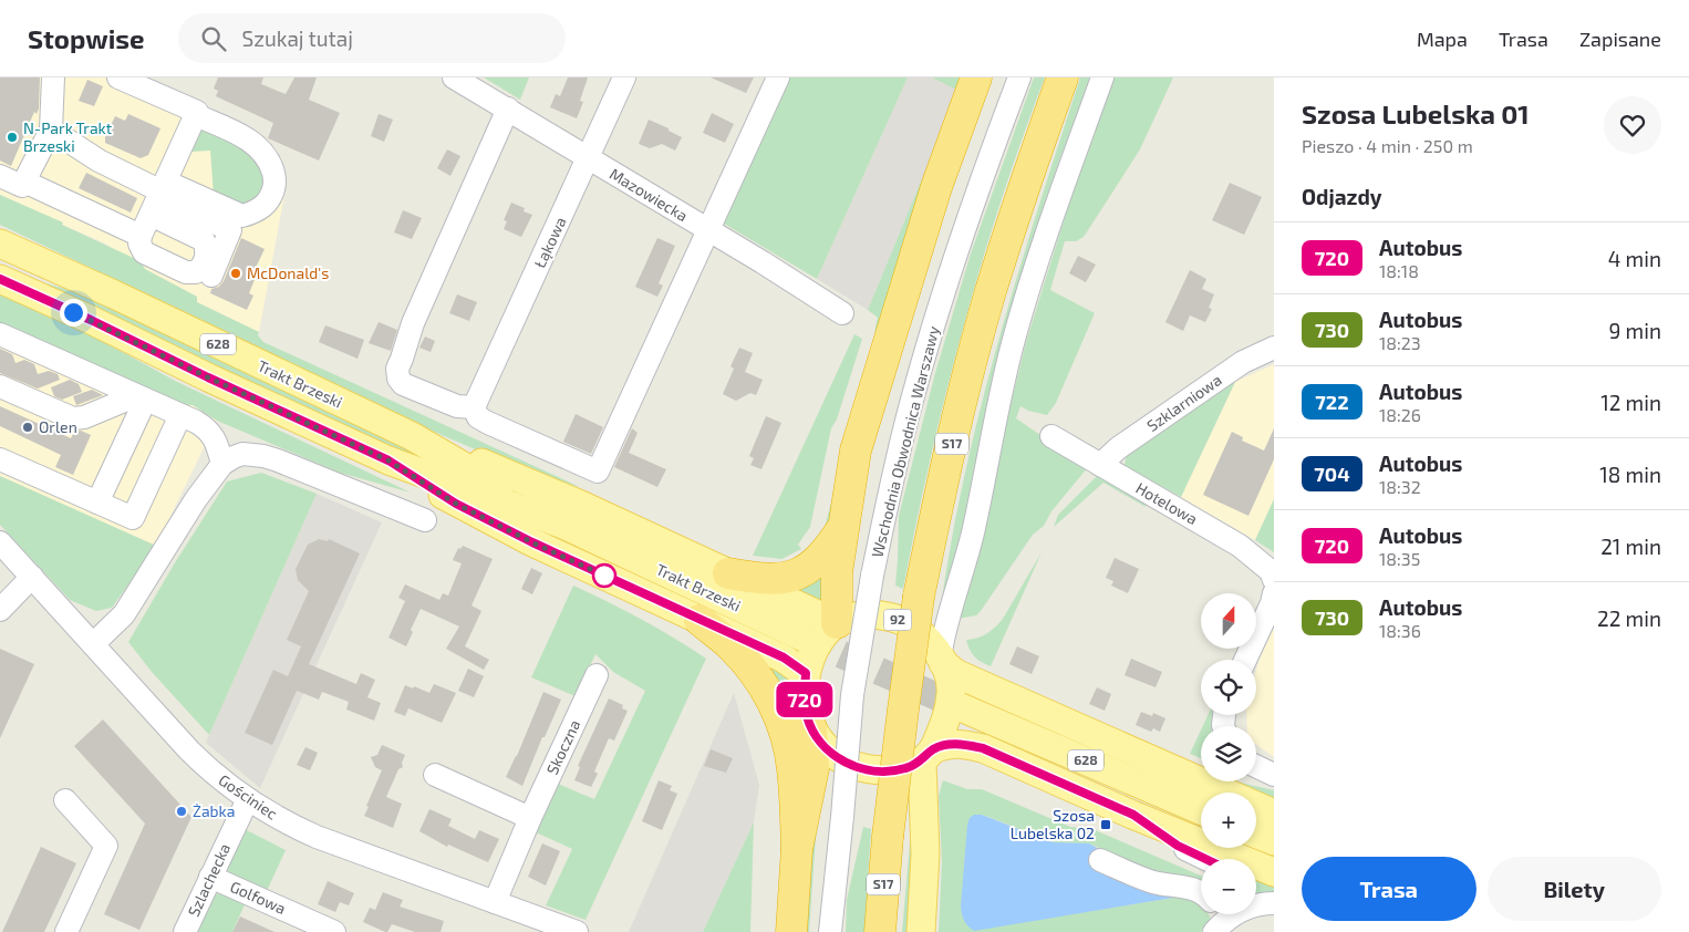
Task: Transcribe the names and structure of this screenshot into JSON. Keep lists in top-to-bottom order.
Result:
{
  "streets": {
    "highway": ["S17"],
    "main road": ["628", "Trakt Brzeski", "92"],
    "street": [
      "Mazowiecka",
      "Łąkowa",
      "Szklarniowa",
      "Wschodnia Obwodnica Warszawy",
      "Hotelowa",
      "Skoczna",
      "Gościniec",
      "Szlachecka",
      "Golfowa"
    ]
  },
  "crossings": [
    ["Mazowiecka", "Łąkowa"],
    ["Szklarniowa", "Hotelowa"],
    ["Skoczna", "Gościniec"],
    ["Gościniec", "Szlachecka"],
    ["Szlachecka", "Golfowa"]
  ],
  "places": {
    "other": [
      "N-Park Trakt Brzeski",
      "McDonald's",
      "Orlen",
      "Żabka"
    ],
    "transit": ["Szosa Lubelska 02"]
  },
  "lines": ["bus line 720"],
  "north": "top",
  "page": {
    "header": "Stopwise",
    "search": "Szukaj tutaj",
    "nav": ["Mapa", "Trasa", "Zapisane"],
    "on_map": "720",
    "heading": [
      ["Szosa Lubelska 01", "Pieszo · 4 min · 250 m"],
      "Odjazdy"
    ],
    "list": [
      {
        "mark": "720",
        "name": "Autobus",
        "note": "18:18",
        "value": "4 min"
      },
      {
        "mark": "730",
        "name": "Autobus",
        "note": "18:23",
        "value": "9 min"
      },
      {
        "mark": "722",
        "name": "Autobus",
        "note": "18:26",
        "value": "12 min"
      },
      {
        "mark": "704",
        "name": "Autobus",
        "note": "18:32",
        "value": "18 min"
      },
      {
        "mark": "720",
        "name": "Autobus",
        "note": "18:35",
        "value": "21 min"
      },
      {
        "mark": "730",
        "name": "Autobus",
        "note": "18:36",
        "value": "22 min"
      }
    ],
    "map_buttons": ["+", "−"],
    "buttons": ["Trasa", "Bilety"]
  }
}
